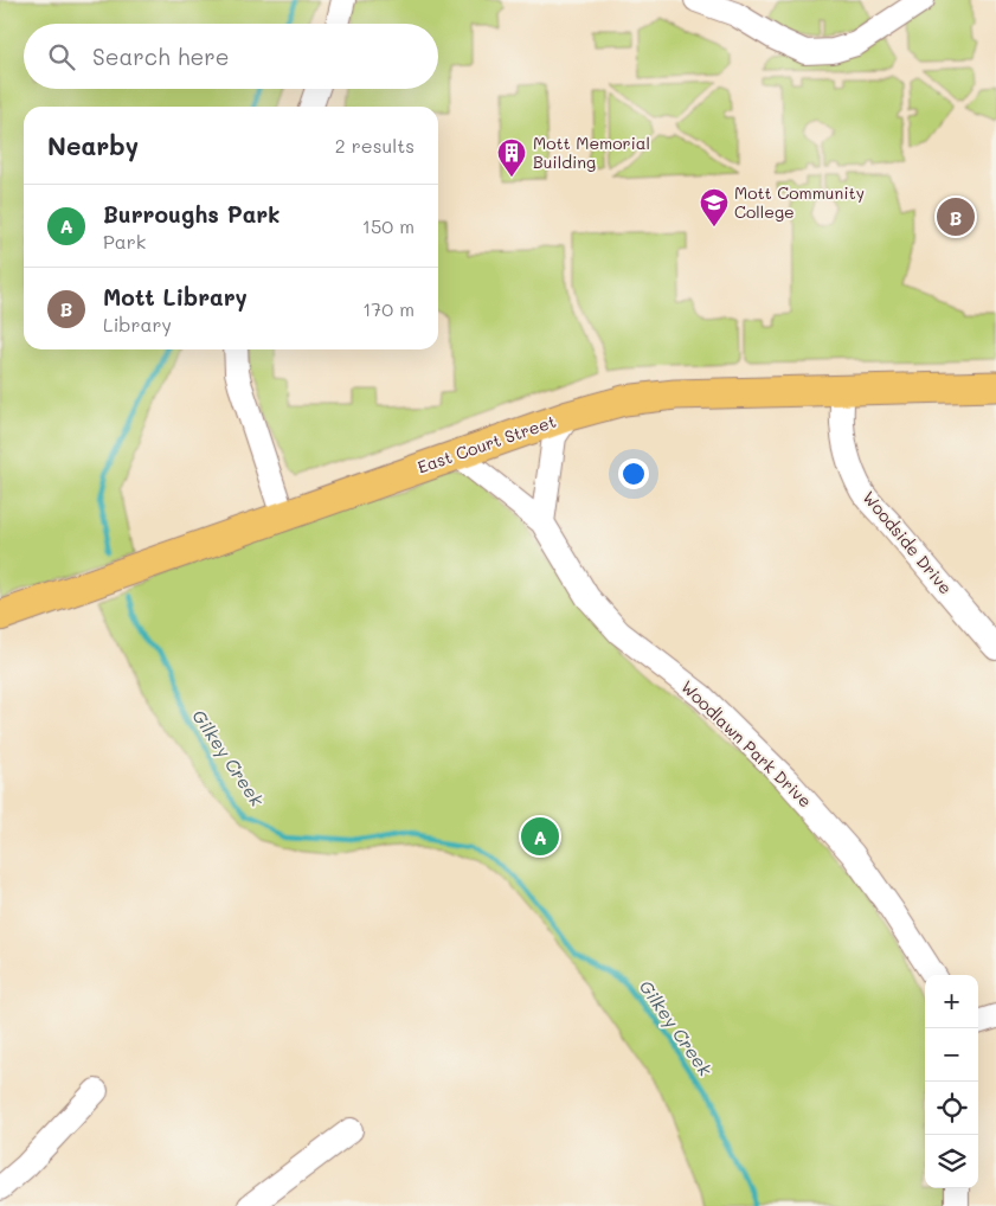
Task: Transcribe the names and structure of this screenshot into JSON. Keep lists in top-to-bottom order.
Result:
{
  "streets": {
    "main road": ["East Court Street"],
    "street": ["Woodside Drive", "Woodlawn Park Drive"]
  },
  "crossings": [
    ["East Court Street", "Woodside Drive"],
    ["East Court Street", "Woodlawn Park Drive"]
  ],
  "water": ["Gilkey Creek"],
  "places": {
    "building": ["Mott Memorial Building"],
    "school or university": ["Mott Community College"]
  },
  "page": {
    "search": "Search here",
    "heading": ["Nearby", "2 results"],
    "list": [
      {
        "mark": "A",
        "name": "Burroughs Park",
        "note": "Park",
        "value": "150 m"
      },
      {
        "mark": "B",
        "name": "Mott Library",
        "note": "Library",
        "value": "170 m"
      }
    ],
    "pins": ["B", "A"],
    "map_buttons": ["+", "−"]
  }
}
